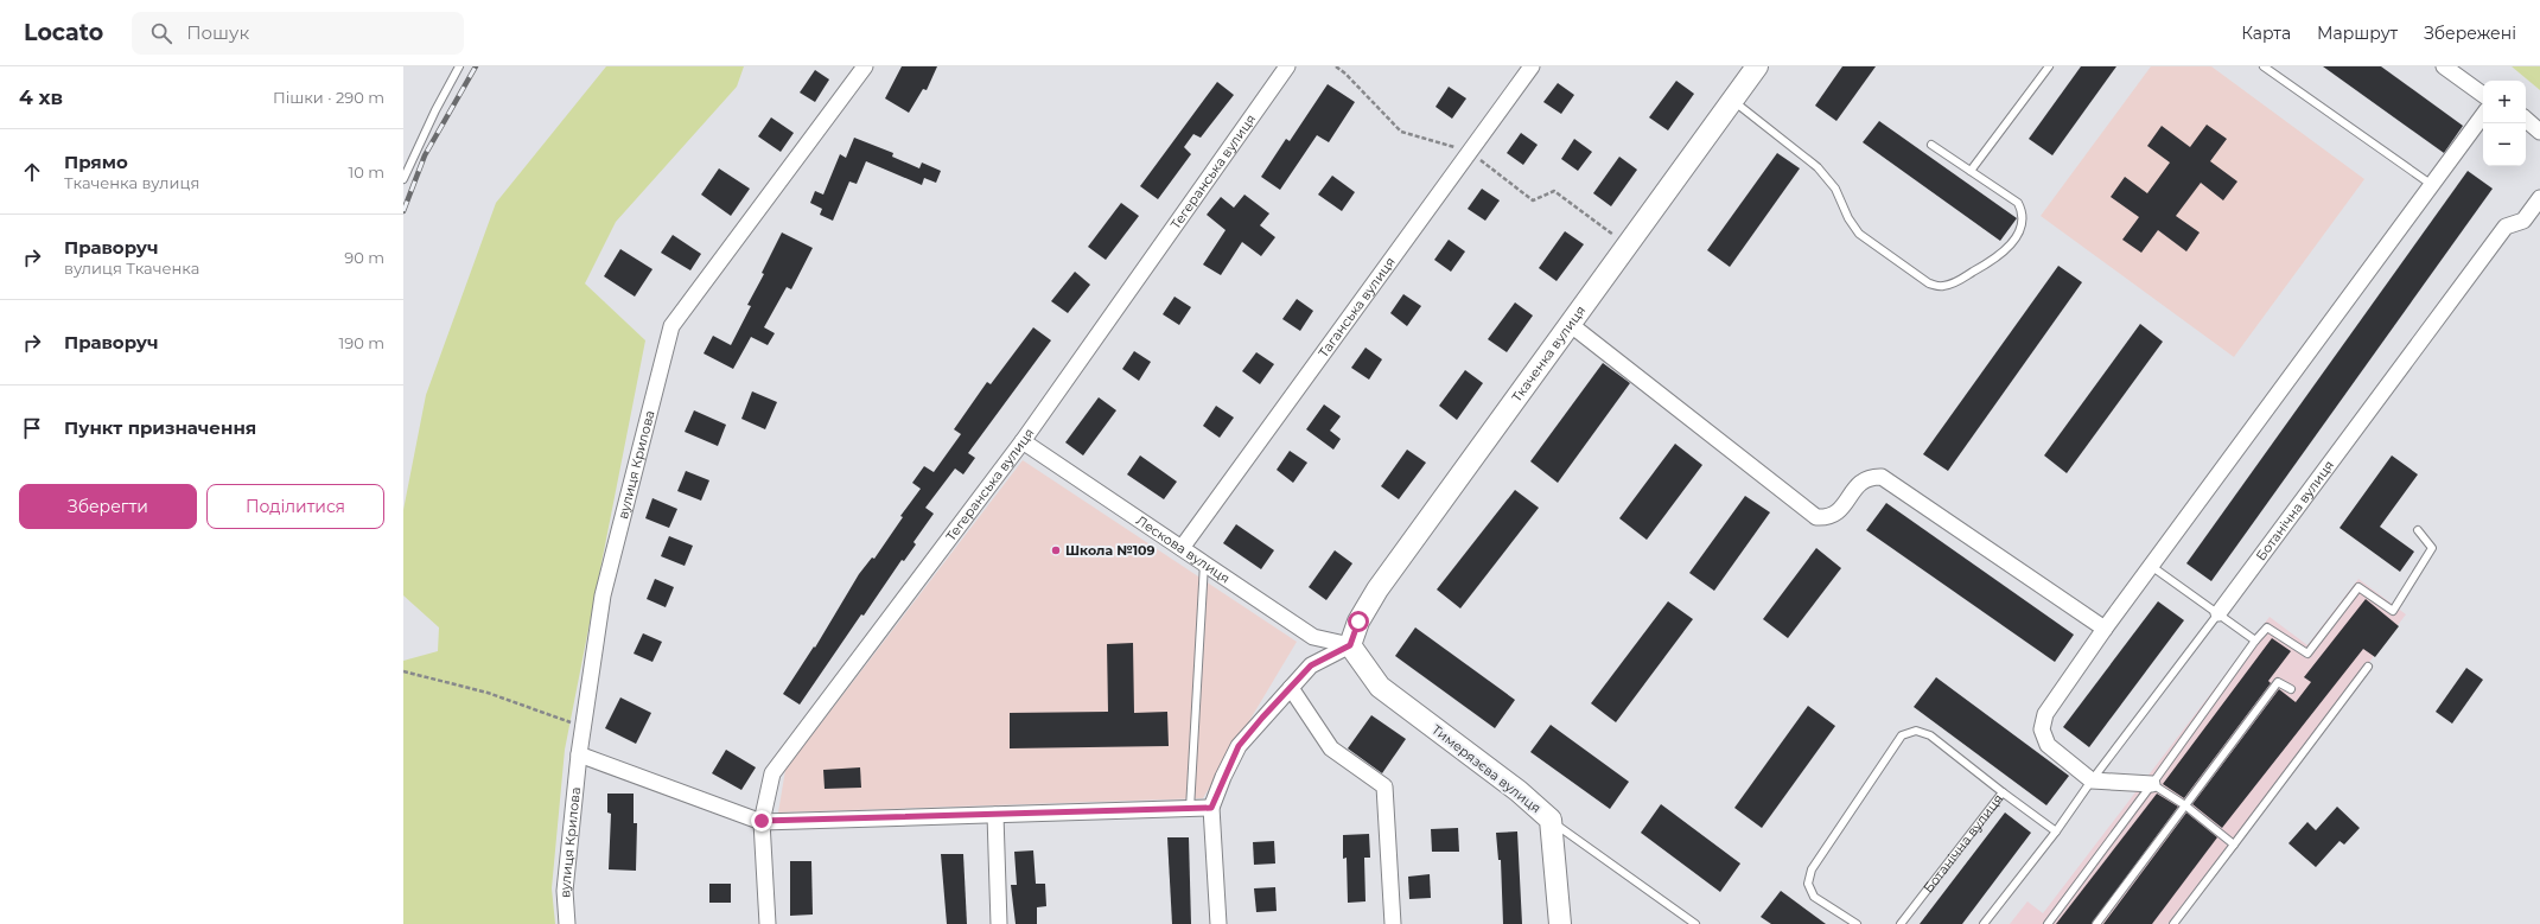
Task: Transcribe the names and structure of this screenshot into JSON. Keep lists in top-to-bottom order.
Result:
{
  "streets": {
    "street": [
      "Тегеранська вулиця",
      "Таганська вулиця",
      "Ткаченка вулиця",
      "вулиця Крилова",
      "Ботанічна вулиця",
      "Лескова вулиця",
      "Тимерязєва вулиця"
    ]
  },
  "crossings": [
    ["Тегеранська вулиця", "Лескова вулиця"],
    ["Таганська вулиця", "Лескова вулиця"],
    ["Ткаченка вулиця", "Лескова вулиця"],
    ["Ткаченка вулиця", "Тимерязєва вулиця"],
    ["Лескова вулиця", "Тимерязєва вулиця"]
  ],
  "places": ["Школа №109"],
  "page": {
    "header": "Locato",
    "search": "Пошук",
    "nav": ["Карта", "Маршрут", "Збережені"],
    "heading": ["4 хв", "Пішки · 290 m"],
    "map_buttons": ["+", "−"],
    "list": [
      ["Прямо", "Ткаченка вулиця", "10 m"],
      ["Праворуч", "вулиця Ткаченка", "90 m"],
      ["Праворуч", "190 m"],
      "Пункт призначення"
    ],
    "buttons": ["Зберегти", "Поділитися"]
  }
}
